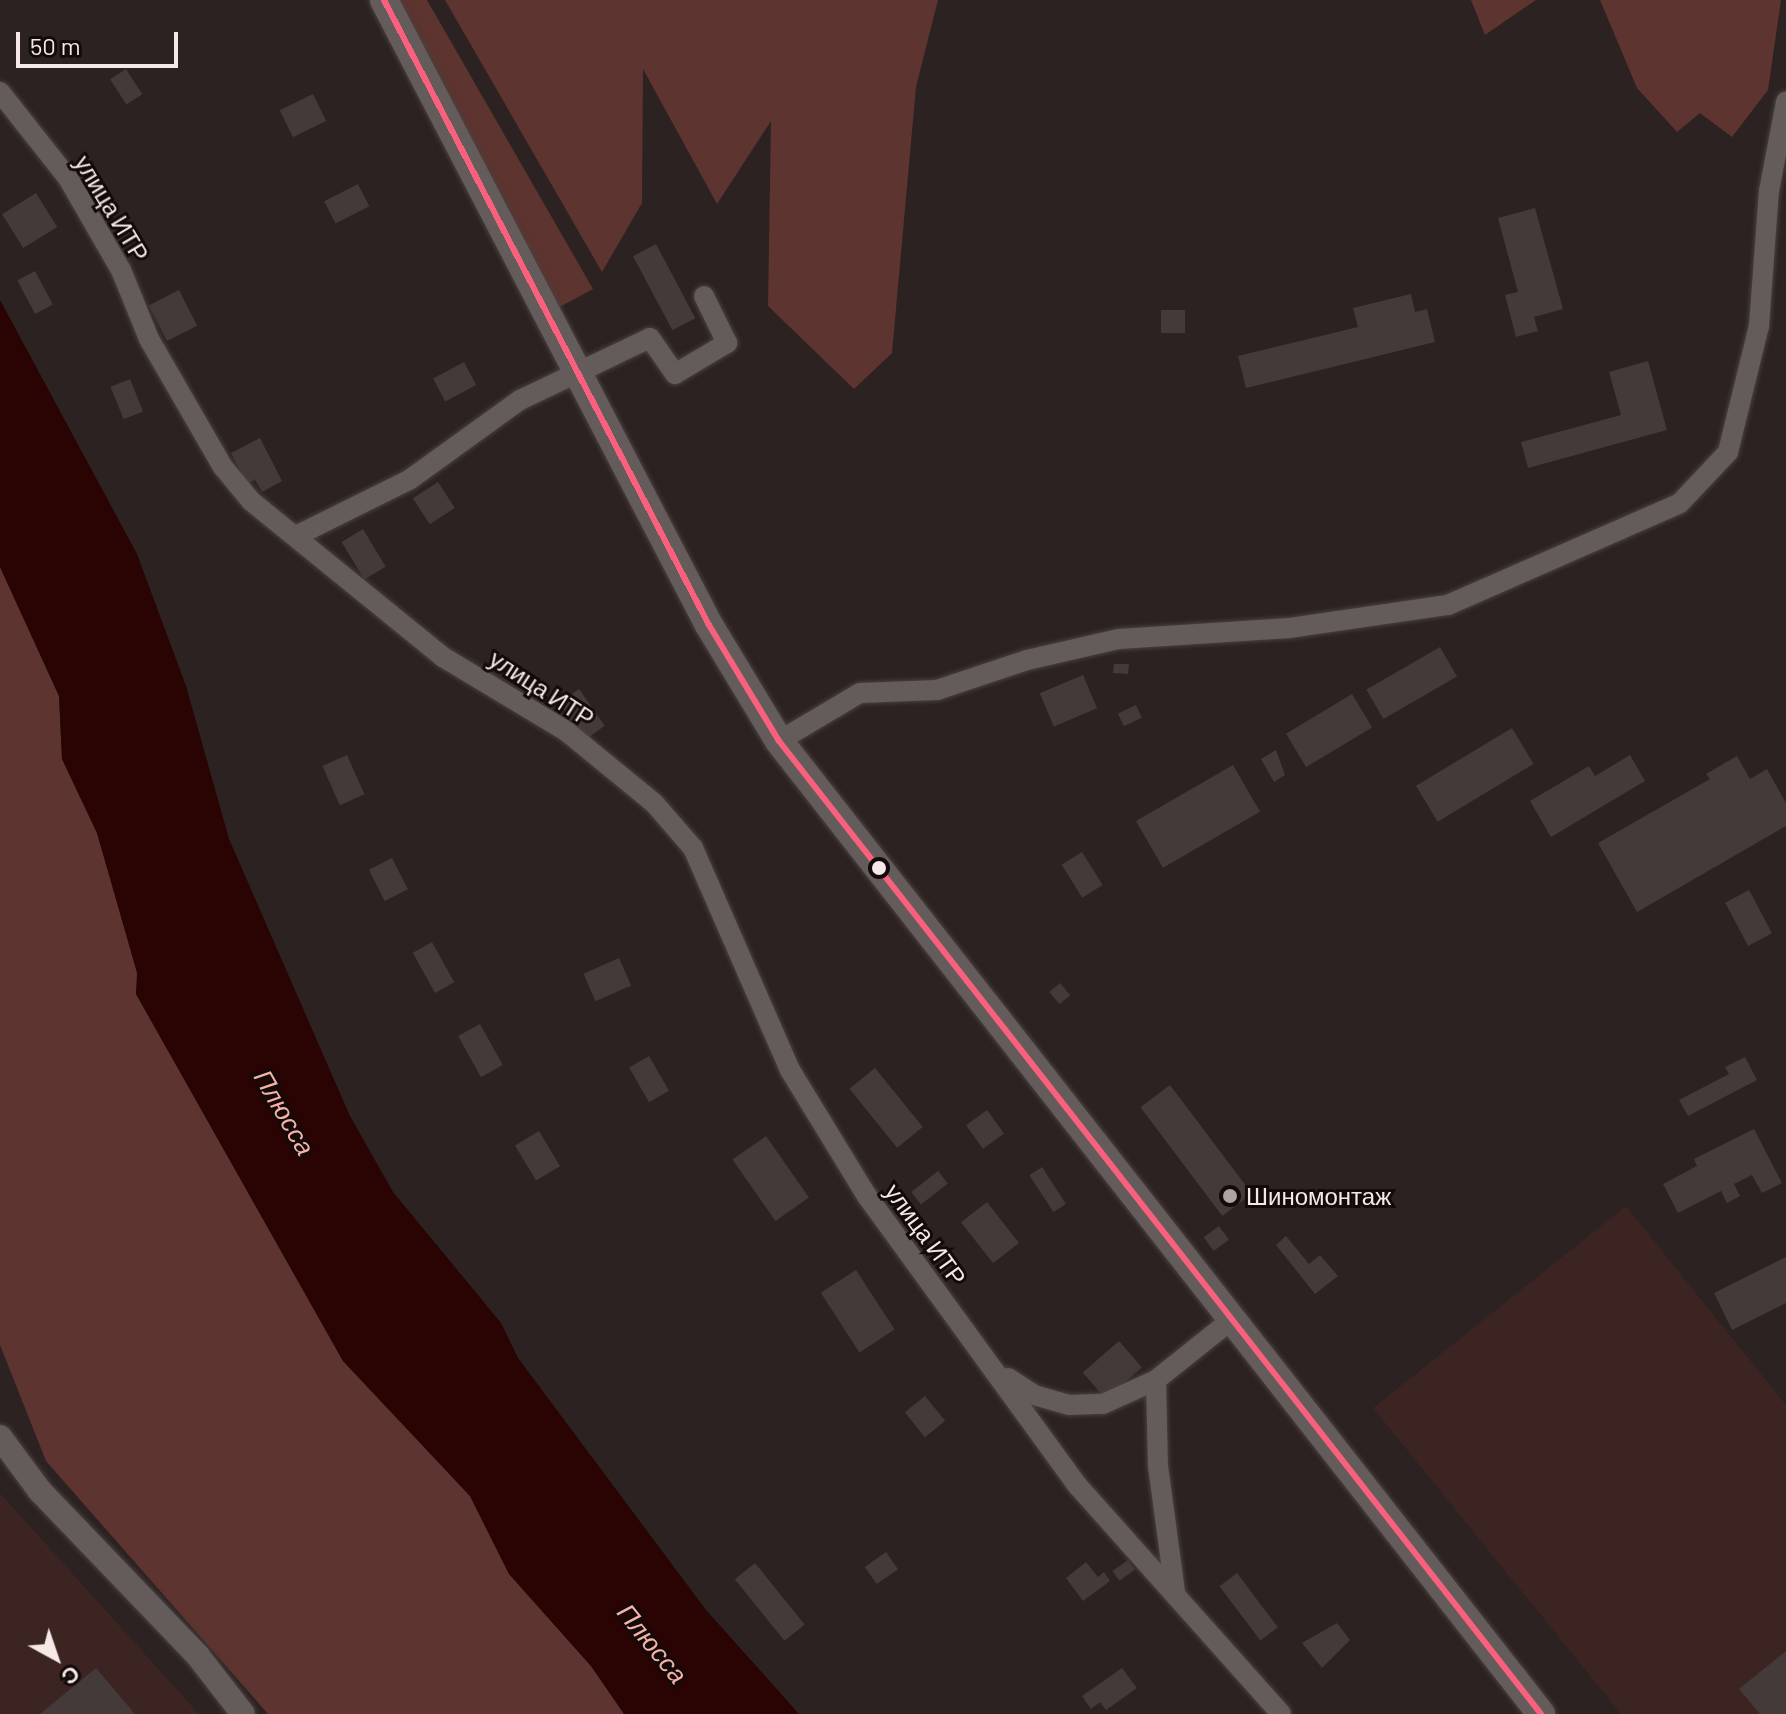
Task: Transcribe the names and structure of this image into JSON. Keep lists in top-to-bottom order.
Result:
{
  "streets": {
    "street": ["улица ИТР"]
  },
  "water": ["Плюсса"],
  "places": ["Шиномонтаж"],
  "scale_bar": "50 m",
  "north": "bottom right"
}
